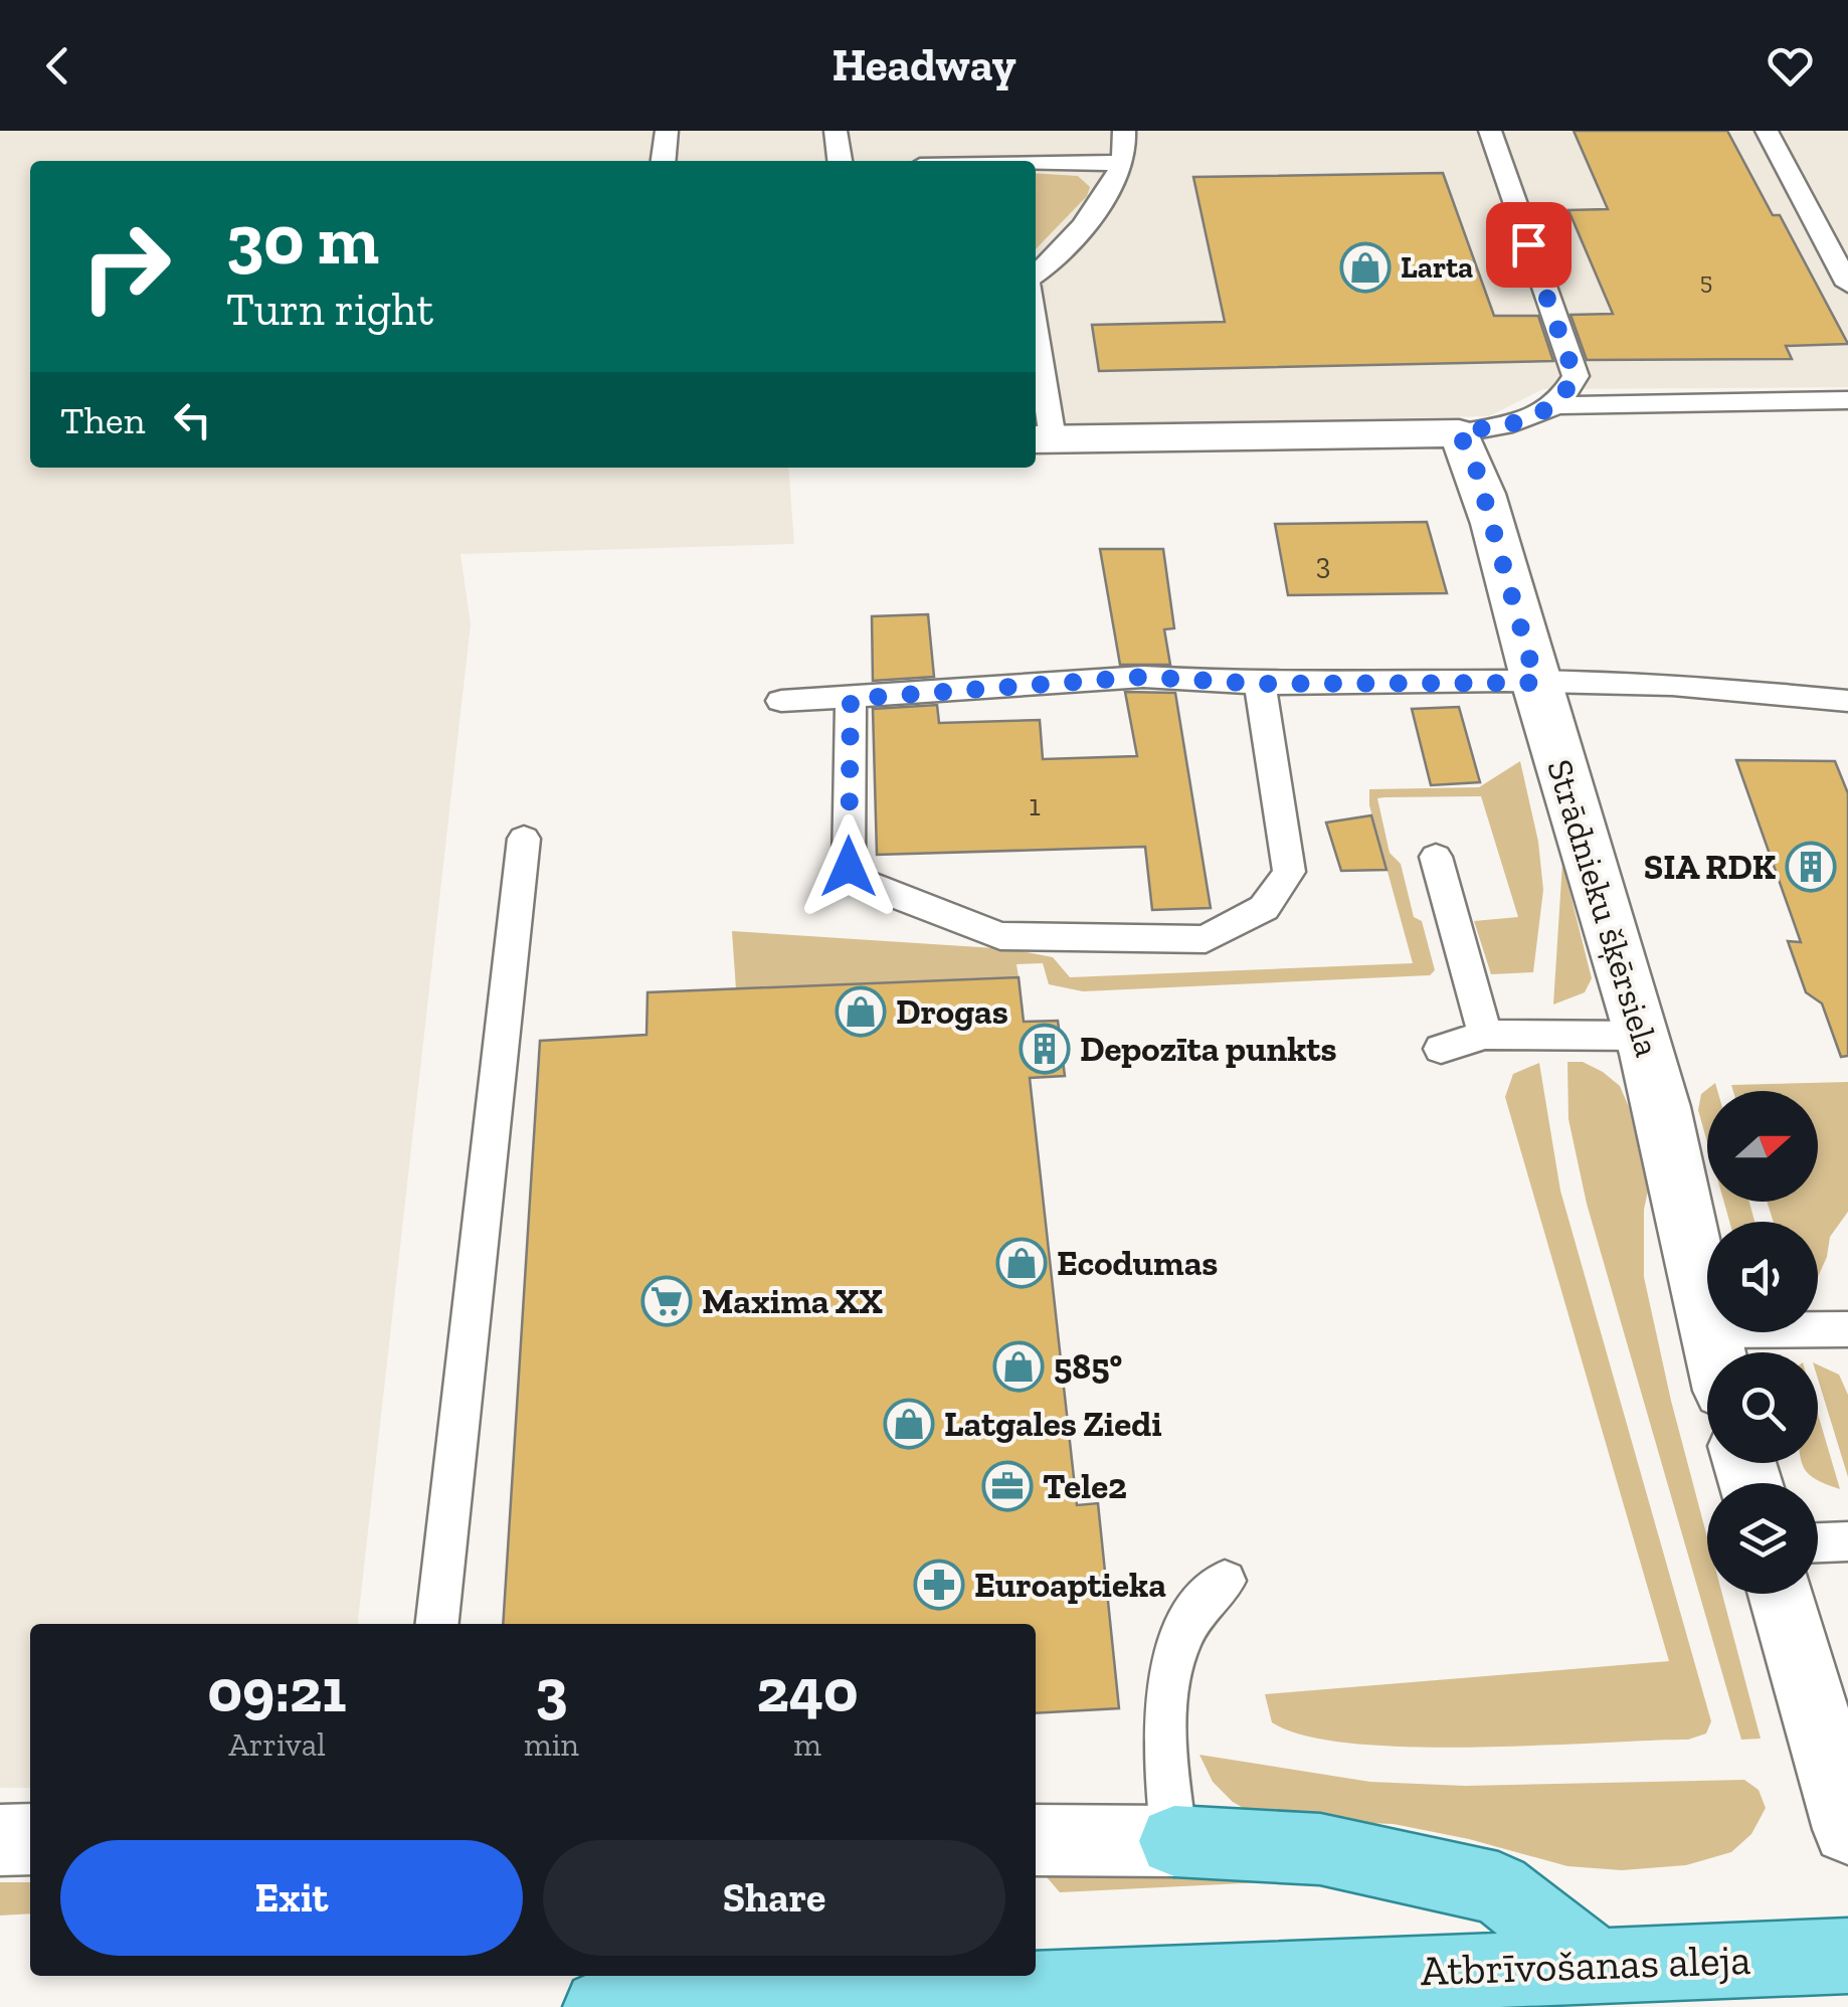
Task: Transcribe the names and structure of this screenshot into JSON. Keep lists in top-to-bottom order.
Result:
{
  "streets": {
    "main road": ["Atbrīvošanas aleja"],
    "street": ["Strādnieku šķērsiela"]
  },
  "places": {
    "shop": [
      "Larta",
      "Drogas",
      "Ecodumas",
      "585°",
      "Latgales Ziedi"
    ],
    "building": ["SIA RDK", "Depozīta punkts"],
    "supermarket": ["Maxima XX"],
    "office": ["Tele2"],
    "pharmacy": ["Euroaptieka"]
  },
  "house_numbers": ["5", "3", "1"],
  "north": "right",
  "page": {
    "header": "Headway",
    "turn": ["30 m", "Turn right"],
    "then": "Then",
    "eta": [
      "09:21",
      "Arrival",
      "3",
      "min",
      "240",
      "m"
    ],
    "buttons": ["Exit", "Share"]
  }
}
